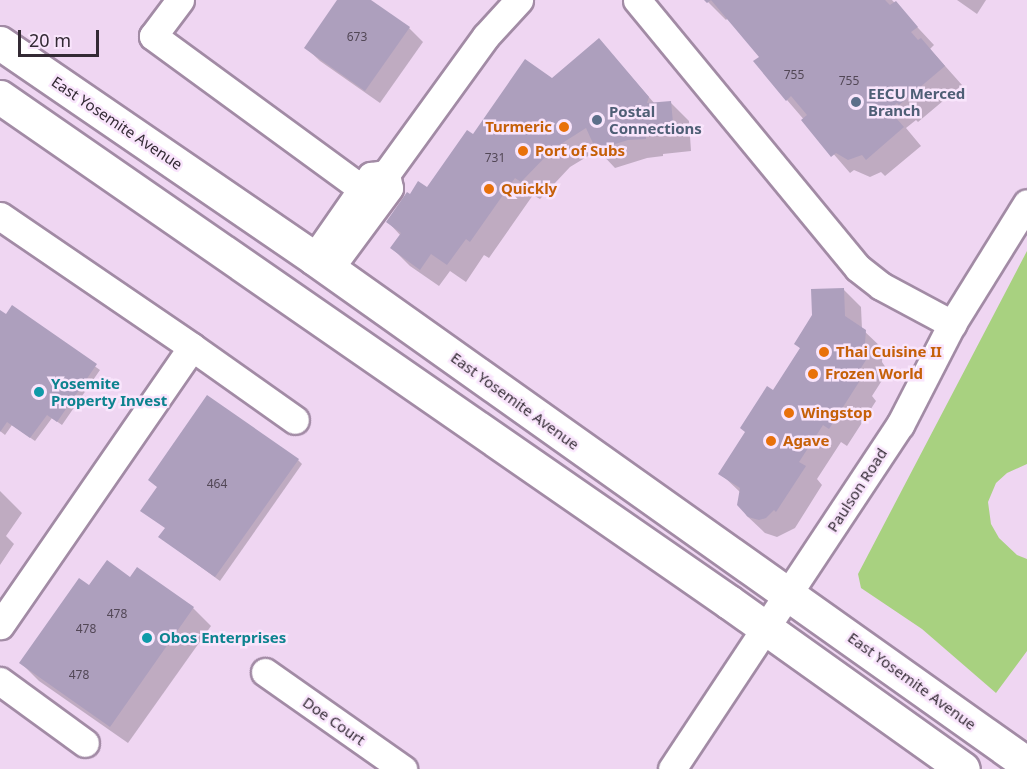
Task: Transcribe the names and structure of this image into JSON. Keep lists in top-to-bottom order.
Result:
{
  "streets": {
    "main road": ["East Yosemite Avenue"],
    "street": ["Paulson Road", "Doe Court"]
  },
  "crossings": [
    ["East Yosemite Avenue", "Paulson Road"]
  ],
  "places": [
    "EECU Merced Branch",
    "Postal Connections",
    "Turmeric",
    "Port of Subs",
    "Quickly",
    "Thai Cuisine II",
    "Frozen World",
    "Yosemite Property Invest",
    "Wingstop",
    "Agave",
    "Obos Enterprises"
  ],
  "house_numbers": [
    "673",
    "755",
    "755",
    "731",
    "464",
    "478",
    "478",
    "478"
  ],
  "scale_bar": "20 m"
}
